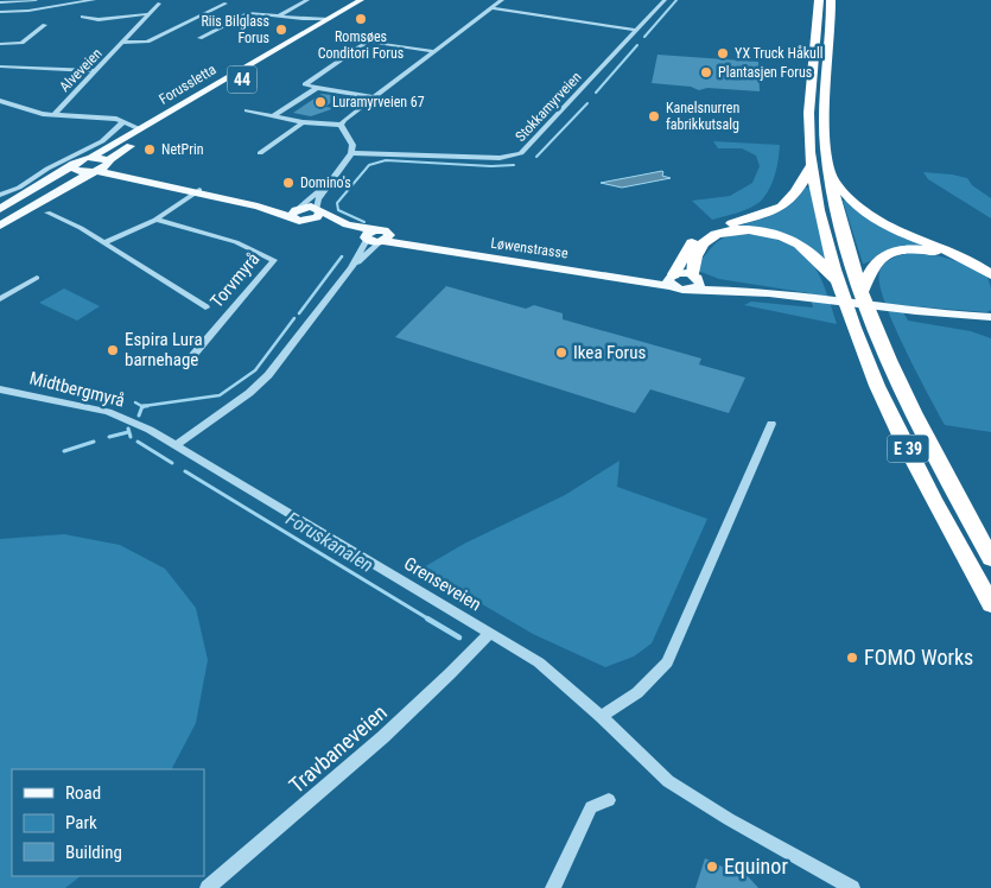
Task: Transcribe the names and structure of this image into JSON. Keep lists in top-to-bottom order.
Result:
{
  "streets": {
    "highway": ["E 39"],
    "main road": ["44", "Forussletta", "Løwenstrasse"],
    "street": [
      "Alveveien",
      "Stokkamyrveien",
      "Torvmyrå",
      "Midtbergmyrå",
      "Grenseveien",
      "Travbaneveien"
    ]
  },
  "crossings": [
    ["44", "Forussletta"],
    ["Løwenstrasse", "E 39"],
    ["Midtbergmyrå", "Grenseveien"],
    ["Grenseveien", "Travbaneveien"]
  ],
  "water": ["Foruskanalen"],
  "places": [
    "Romsøes Conditori Forus",
    "Riis Bilglass Forus",
    "YX Truck Håkull",
    "Plantasjen Forus",
    "Luramyrveien 67",
    "Kanelsnurren fabrikkutsalg",
    "NetPrin",
    "Domino's",
    "Espira Lura barnehage",
    "Ikea Forus",
    "FOMO Works",
    "Equinor"
  ],
  "legend": ["Road", "Park", "Building"]
}
